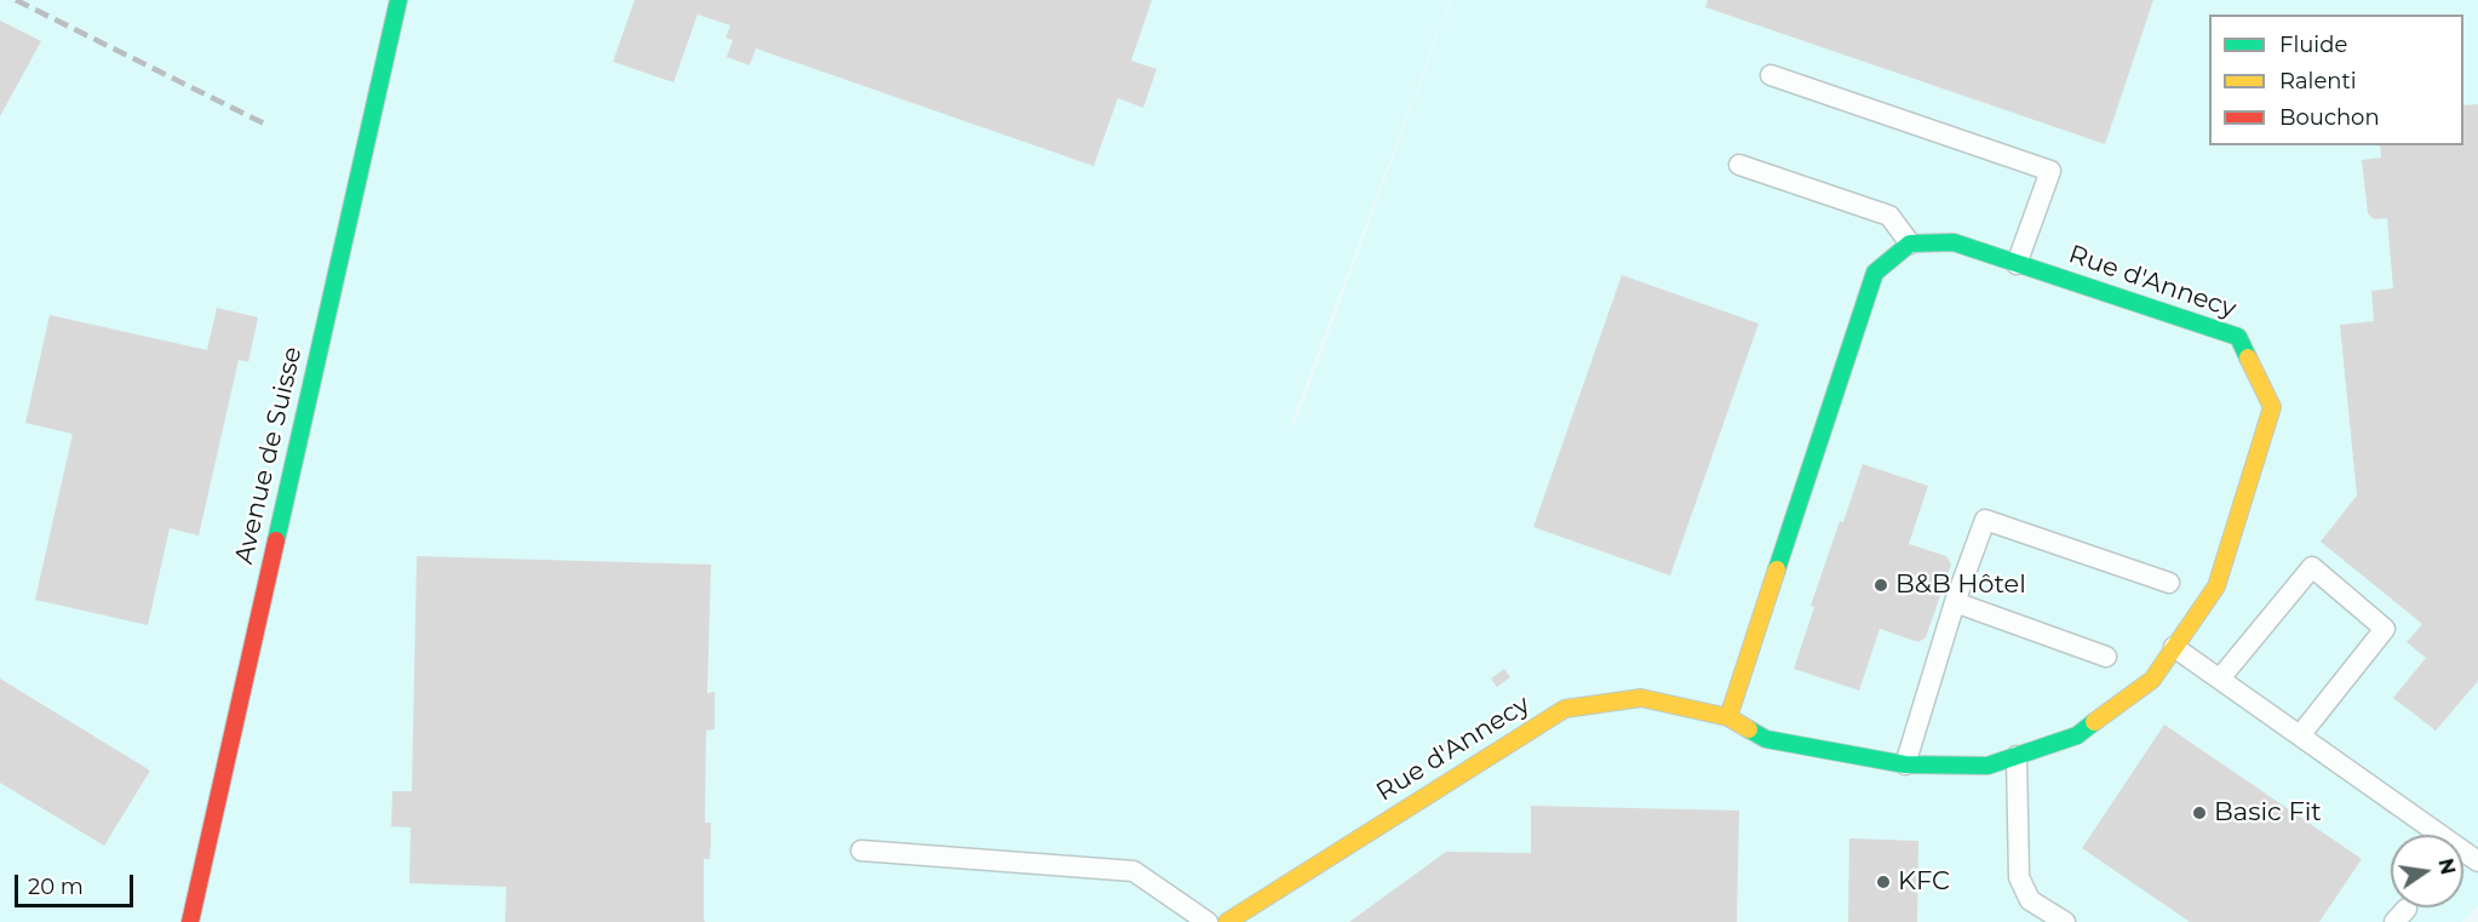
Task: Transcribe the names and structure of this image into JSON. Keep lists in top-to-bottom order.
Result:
{
  "streets": {
    "street": ["Rue d'Annecy", "Avenue de Suisse"]
  },
  "places": ["B&B Hôtel", "Basic Fit", "KFC"],
  "legend": ["Fluide", "Ralenti", "Bouchon"],
  "scale_bar": "20 m",
  "north": "right"
}
